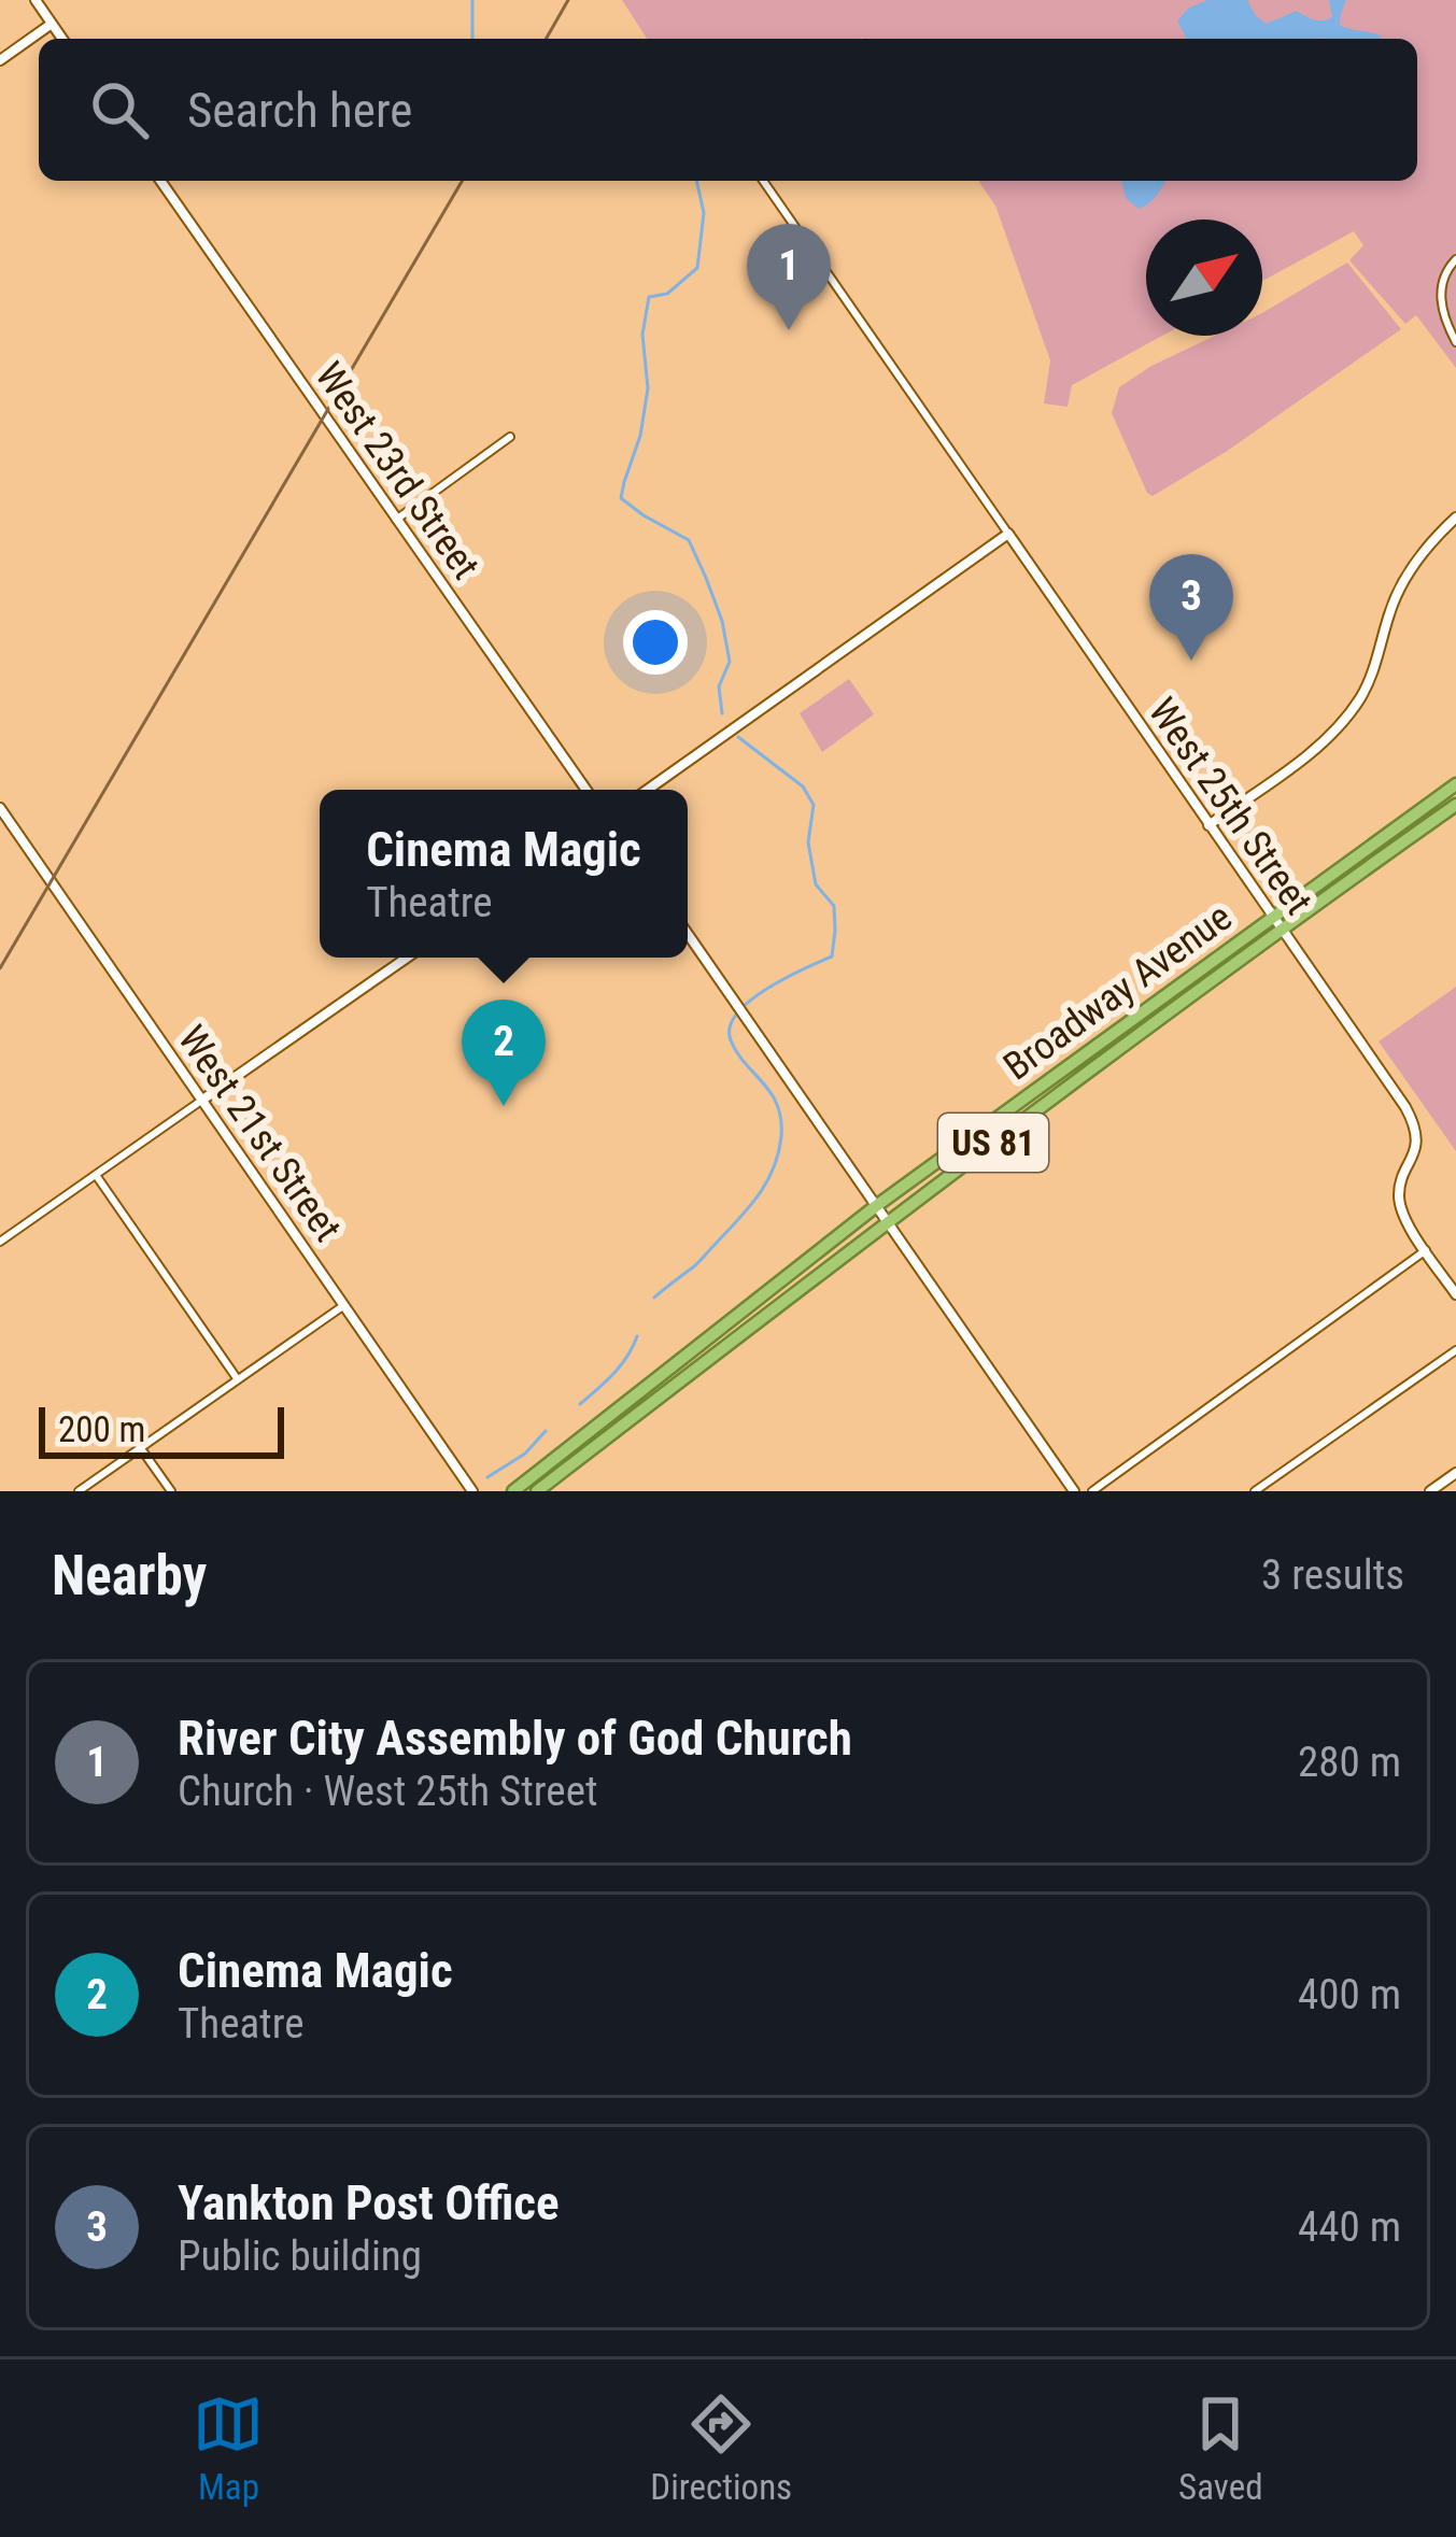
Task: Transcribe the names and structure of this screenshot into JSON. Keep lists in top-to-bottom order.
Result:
{
  "streets": {
    "highway": ["Broadway Avenue", "US 81"],
    "street": ["West 23rd Street", "West 25th Street", "West 21st Street"]
  },
  "crossings": [
    ["West 25th Street", "Broadway Avenue"]
  ],
  "scale_bar": "200 m",
  "north": "top right",
  "page": {
    "search": "Search here",
    "pins": ["1", "3", "2"],
    "popup": ["Cinema Magic", "Theatre"],
    "scale": "200 m",
    "heading": ["Nearby", "3 results"],
    "list": [
      {
        "mark": "1",
        "name": "River City Assembly of God Church",
        "note": "Church · West 25th Street",
        "value": "280 m"
      },
      {
        "mark": "2",
        "name": "Cinema Magic",
        "note": "Theatre",
        "value": "400 m"
      },
      {
        "mark": "3",
        "name": "Yankton Post Office",
        "note": "Public building",
        "value": "440 m"
      }
    ],
    "nav": ["Map", "Directions", "Saved"]
  }
}
